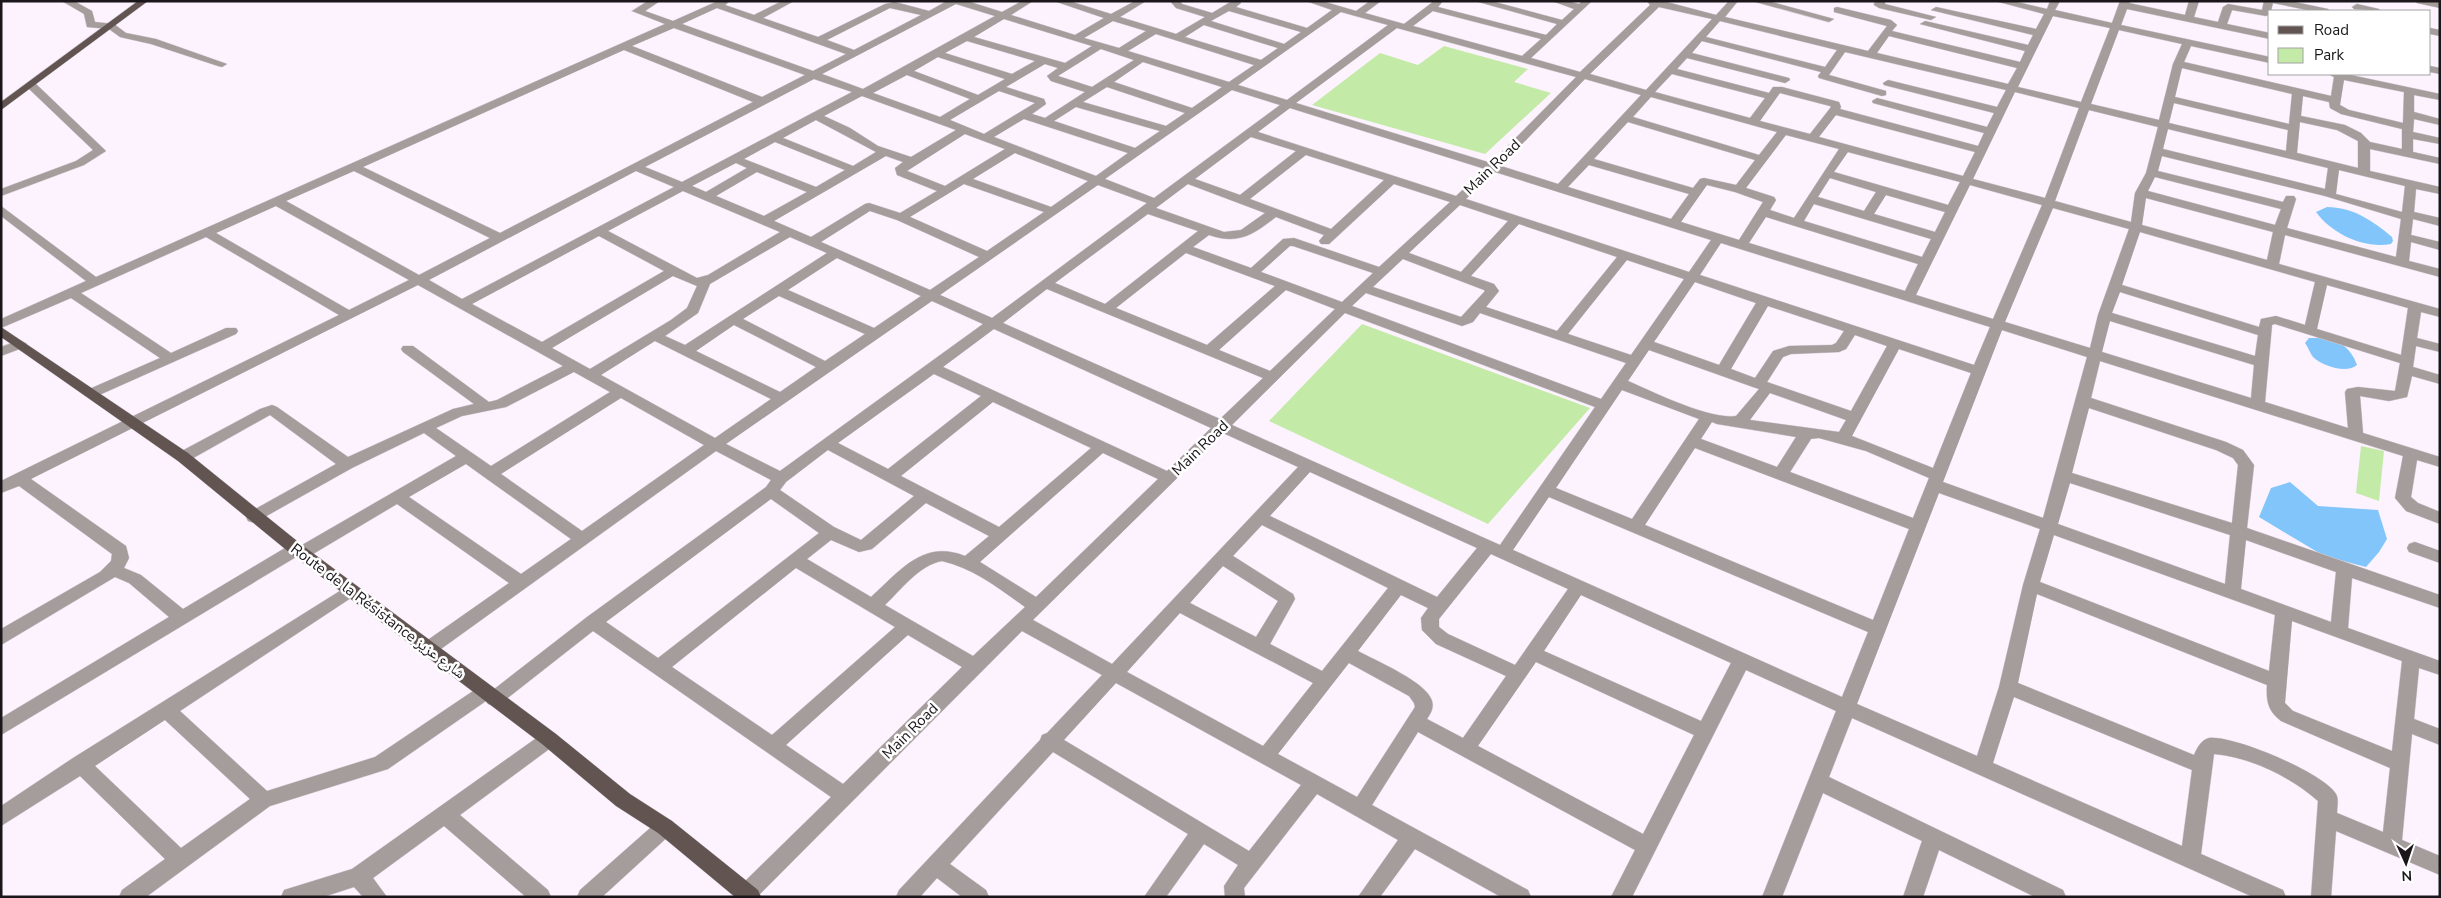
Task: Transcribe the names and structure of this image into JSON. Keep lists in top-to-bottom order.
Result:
{
  "streets": {
    "main road": ["Route de la Résistance شارع عزيز"],
    "street": ["Main Road"]
  },
  "crossings": [
    ["Main Road", "Route de la Résistance شارع عزيز"]
  ],
  "legend": ["Road", "Park"],
  "north": "bottom"
}
